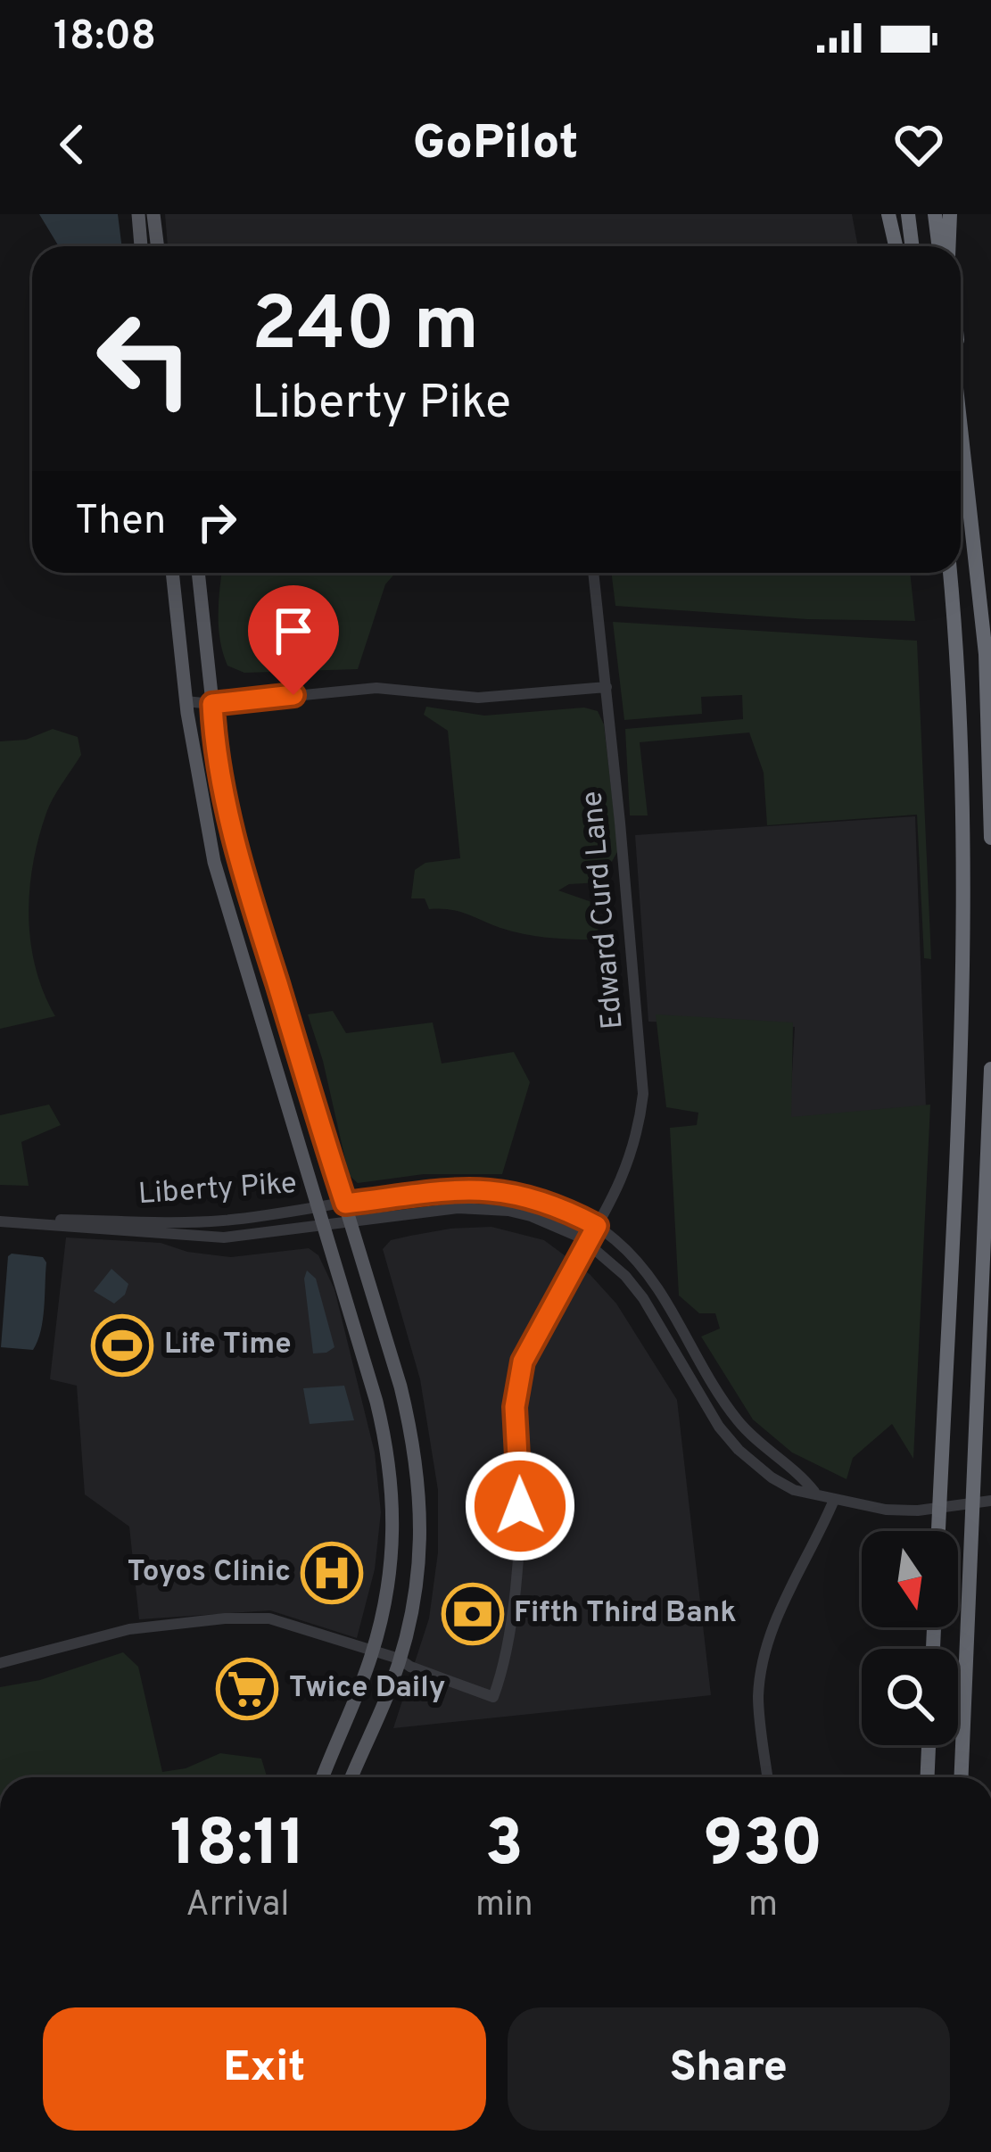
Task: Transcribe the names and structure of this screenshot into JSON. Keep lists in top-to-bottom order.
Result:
{
  "streets": {
    "street": ["Edward Curd Lane", "Liberty Pike"]
  },
  "crossings": [
    ["Edward Curd Lane", "Liberty Pike"]
  ],
  "places": {
    "sports": ["Life Time"],
    "hospital": ["Toyos Clinic"],
    "bank": ["Fifth Third Bank"],
    "supermarket": ["Twice Daily"]
  },
  "north": "bottom",
  "page": {
    "status": "18:08",
    "header": "GoPilot",
    "turn": ["240 m", "Liberty Pike"],
    "then": "Then",
    "eta": [
      "18:11",
      "Arrival",
      "3",
      "min",
      "930",
      "m"
    ],
    "buttons": ["Exit", "Share"]
  }
}
